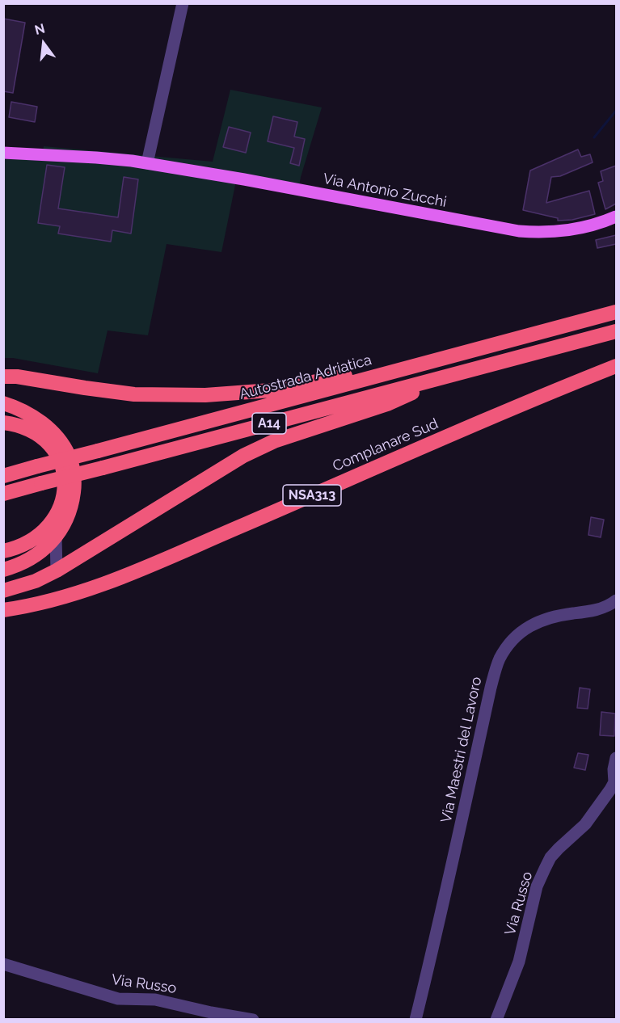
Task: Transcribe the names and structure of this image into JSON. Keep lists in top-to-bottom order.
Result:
{
  "streets": {
    "highway": [
      "Autostrada Adriatica",
      "A14",
      "Complanare Sud",
      "NSA313"
    ],
    "main road": ["Via Antonio Zucchi"],
    "street": ["Via Maestri del Lavoro", "Via Russo"]
  },
  "north": "top"
}
